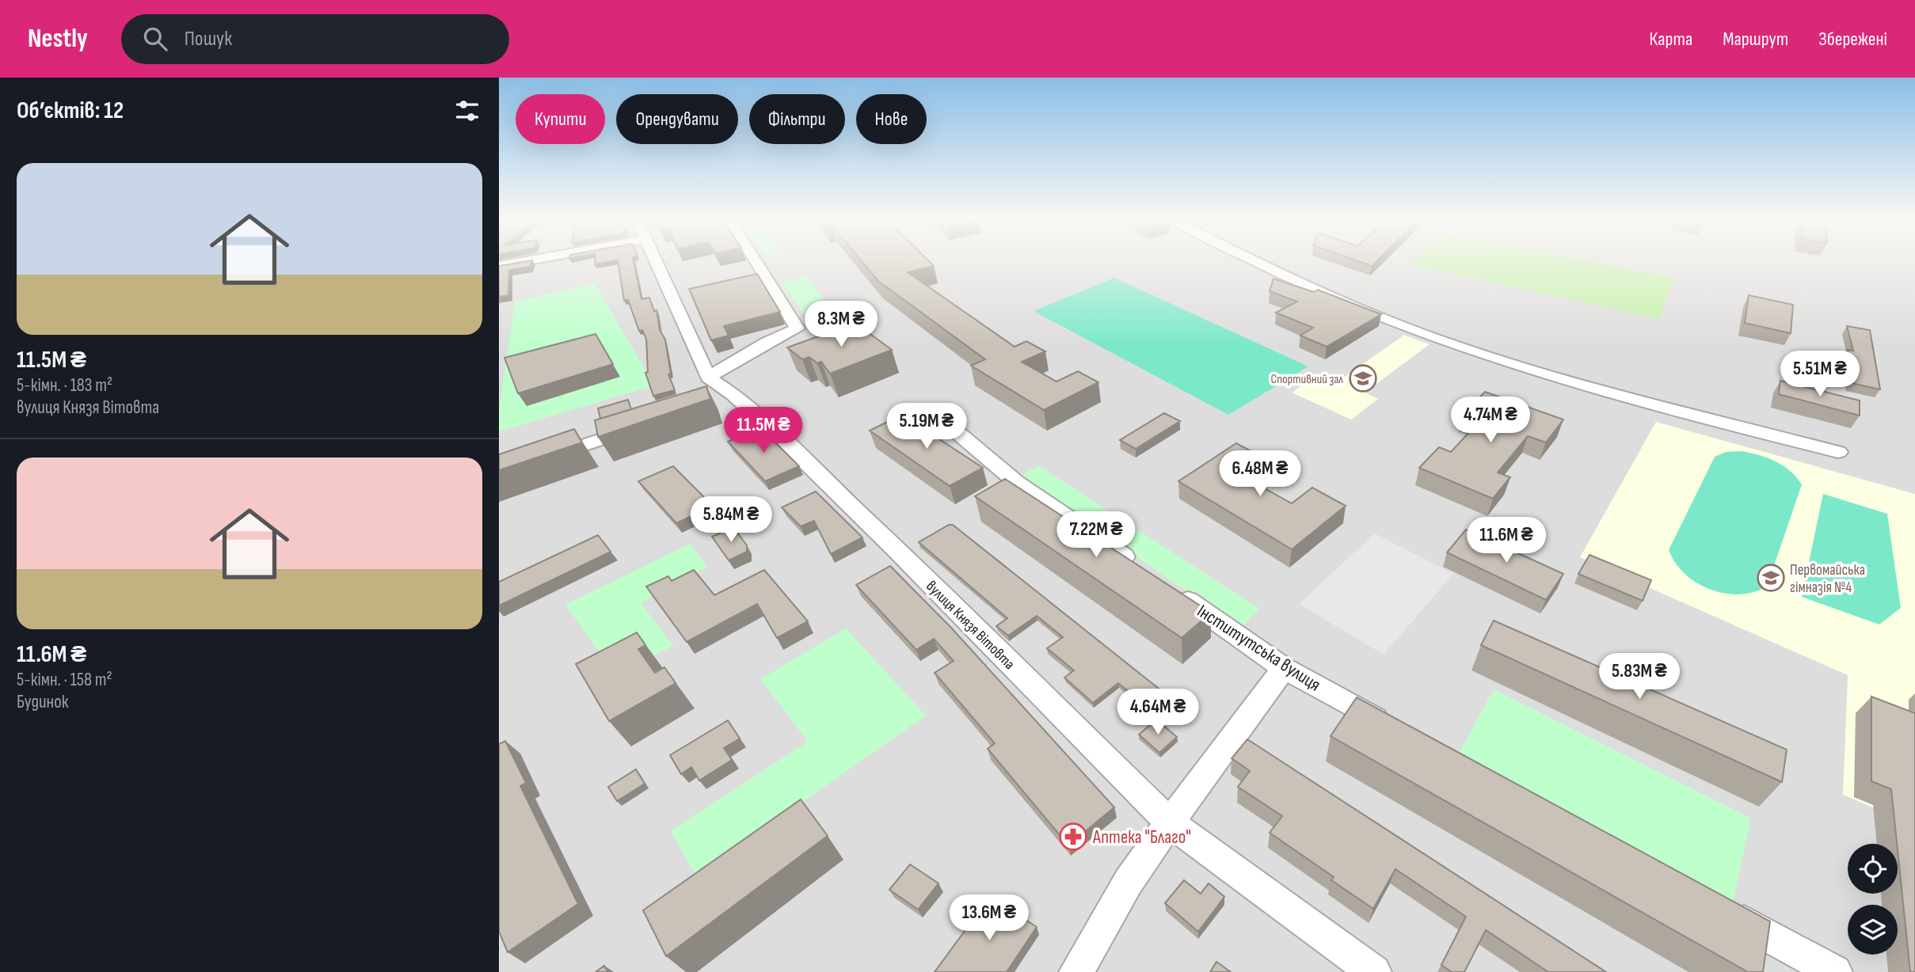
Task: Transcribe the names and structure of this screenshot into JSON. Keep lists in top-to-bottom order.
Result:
{
  "streets": {
    "street": ["вулиця Князя Вітовта", "Інститутська вулиця"]
  },
  "places": {
    "school or university": ["Спортивний зал", "Первомайська гімназія №4"],
    "pharmacy": ["Аптека \"Благо\""]
  },
  "page": {
    "header": "Nestly",
    "search": "Пошук",
    "nav": ["Карта", "Маршрут", "Збережені"],
    "heading": "Об’єктів: 12",
    "chip": [
      "Купити",
      "Орендувати",
      "Фільтри",
      "Нове"
    ],
    "list": [
      {
        "name": "11.5M ₴",
        "note": "5-кімн. · 183 m² · вулиця Князя Вітовта"
      },
      {
        "name": "11.6M ₴",
        "note": "5-кімн. · 158 m² · Будинок"
      }
    ],
    "price": [
      "8.3M ₴",
      "5.51M ₴",
      "4.74M ₴",
      "5.19M ₴",
      "11.5M ₴",
      "6.48M ₴",
      "5.84M ₴",
      "7.22M ₴",
      "11.6M ₴",
      "5.83M ₴",
      "4.64M ₴",
      "13.6M ₴"
    ]
  }
}
